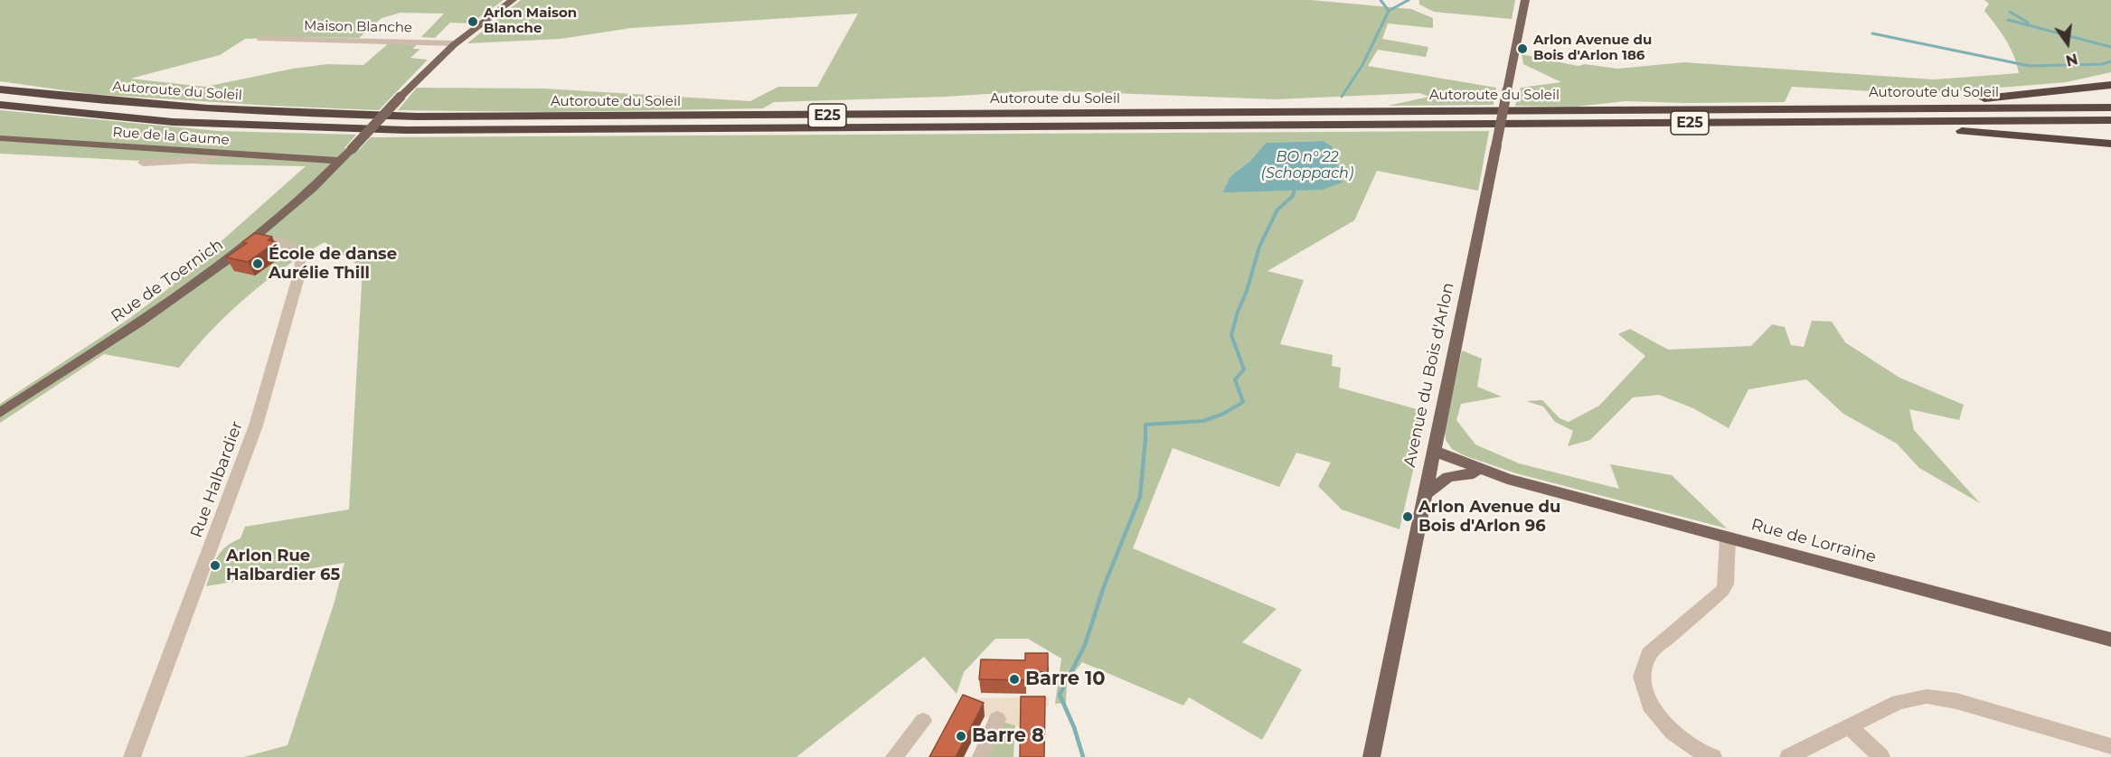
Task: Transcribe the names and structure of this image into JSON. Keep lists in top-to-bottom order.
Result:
{
  "streets": {
    "highway": ["Autoroute du Soleil", "E25"],
    "main road": [
      "Rue de la Gaume",
      "Rue de Toernich",
      "Avenue du Bois d'Arlon",
      "Rue de Lorraine"
    ],
    "street": ["Maison Blanche", "Rue Halbardier"]
  },
  "crossings": [
    ["Maison Blanche", "Rue de Toernich"],
    ["Rue de la Gaume", "Rue de Toernich"],
    ["Rue de Toernich", "Rue Halbardier"],
    ["Avenue du Bois d'Arlon", "Rue de Lorraine"]
  ],
  "water": ["BO n° 22 (Schoppach)"],
  "places": [
    "Arlon Maison Blanche",
    "Arlon Avenue du Bois d'Arlon 186",
    "École de danse Aurélie Thill",
    "Arlon Avenue du Bois d'Arlon 96",
    "Arlon Rue Halbardier 65",
    "Barre 10",
    "Barre 8"
  ],
  "north": "bottom"
}
